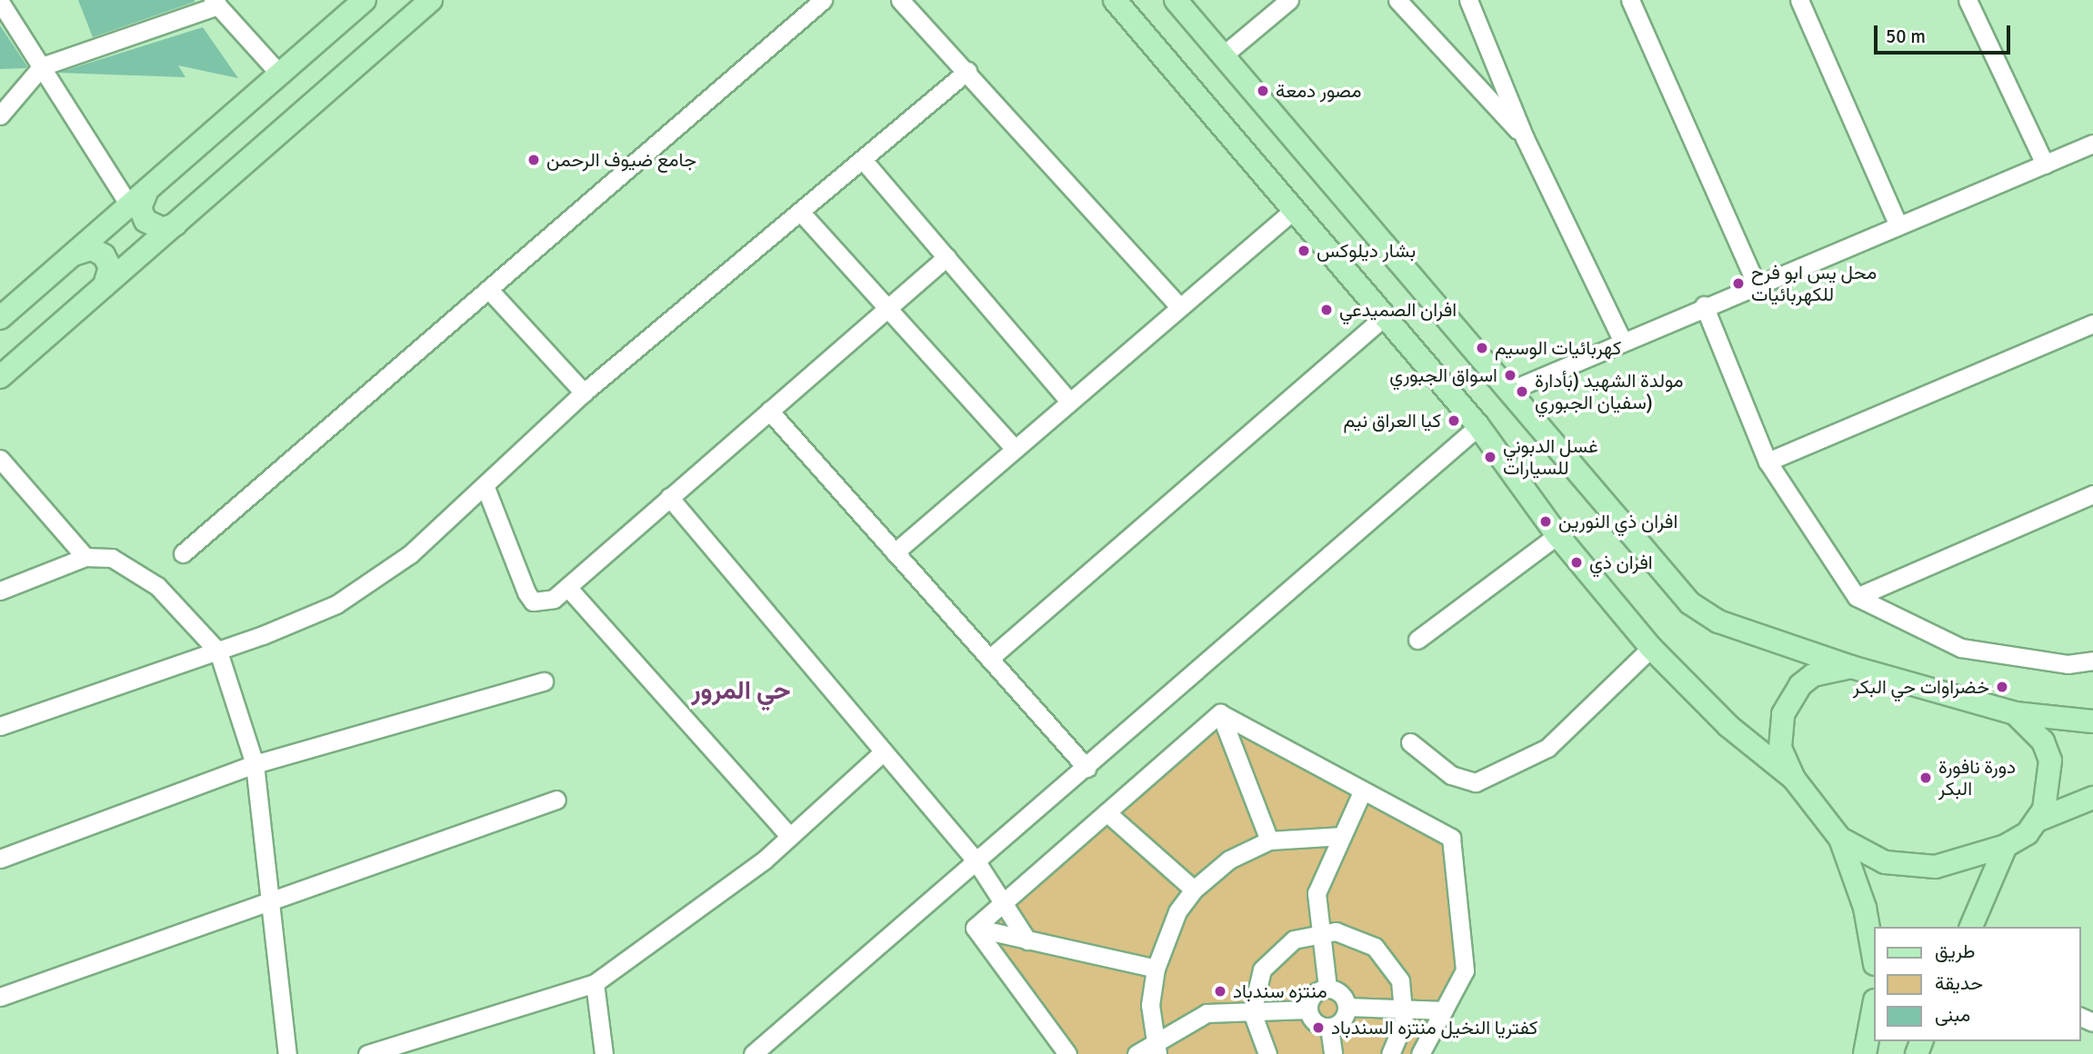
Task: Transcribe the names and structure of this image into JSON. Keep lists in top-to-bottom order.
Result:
{
  "districts": ["حي المرور"],
  "places": [
    "مصور دمعة",
    "جامع ضيوف الرحمن",
    "بشار ديلوكس",
    "محل يس ابو فرح للكهربائيات",
    "افران الصميدعي",
    "كهربائيات الوسيم",
    "اسواق الجبوري",
    "مولدة الشهيد (بأدارة سفيان الجبوري)",
    "کیا العراق نیم",
    "غسل الدبوني للسيارات",
    "افران ذي النورين",
    "افران ذي",
    "خضراوات حي البكر",
    "دورة نافورة البكر",
    "منتزه سندباد",
    "كفتريا النخيل منتزه السندباد"
  ],
  "legend": ["طريق", "حديقة", "مبنى"],
  "scale_bar": "50 m"
}
